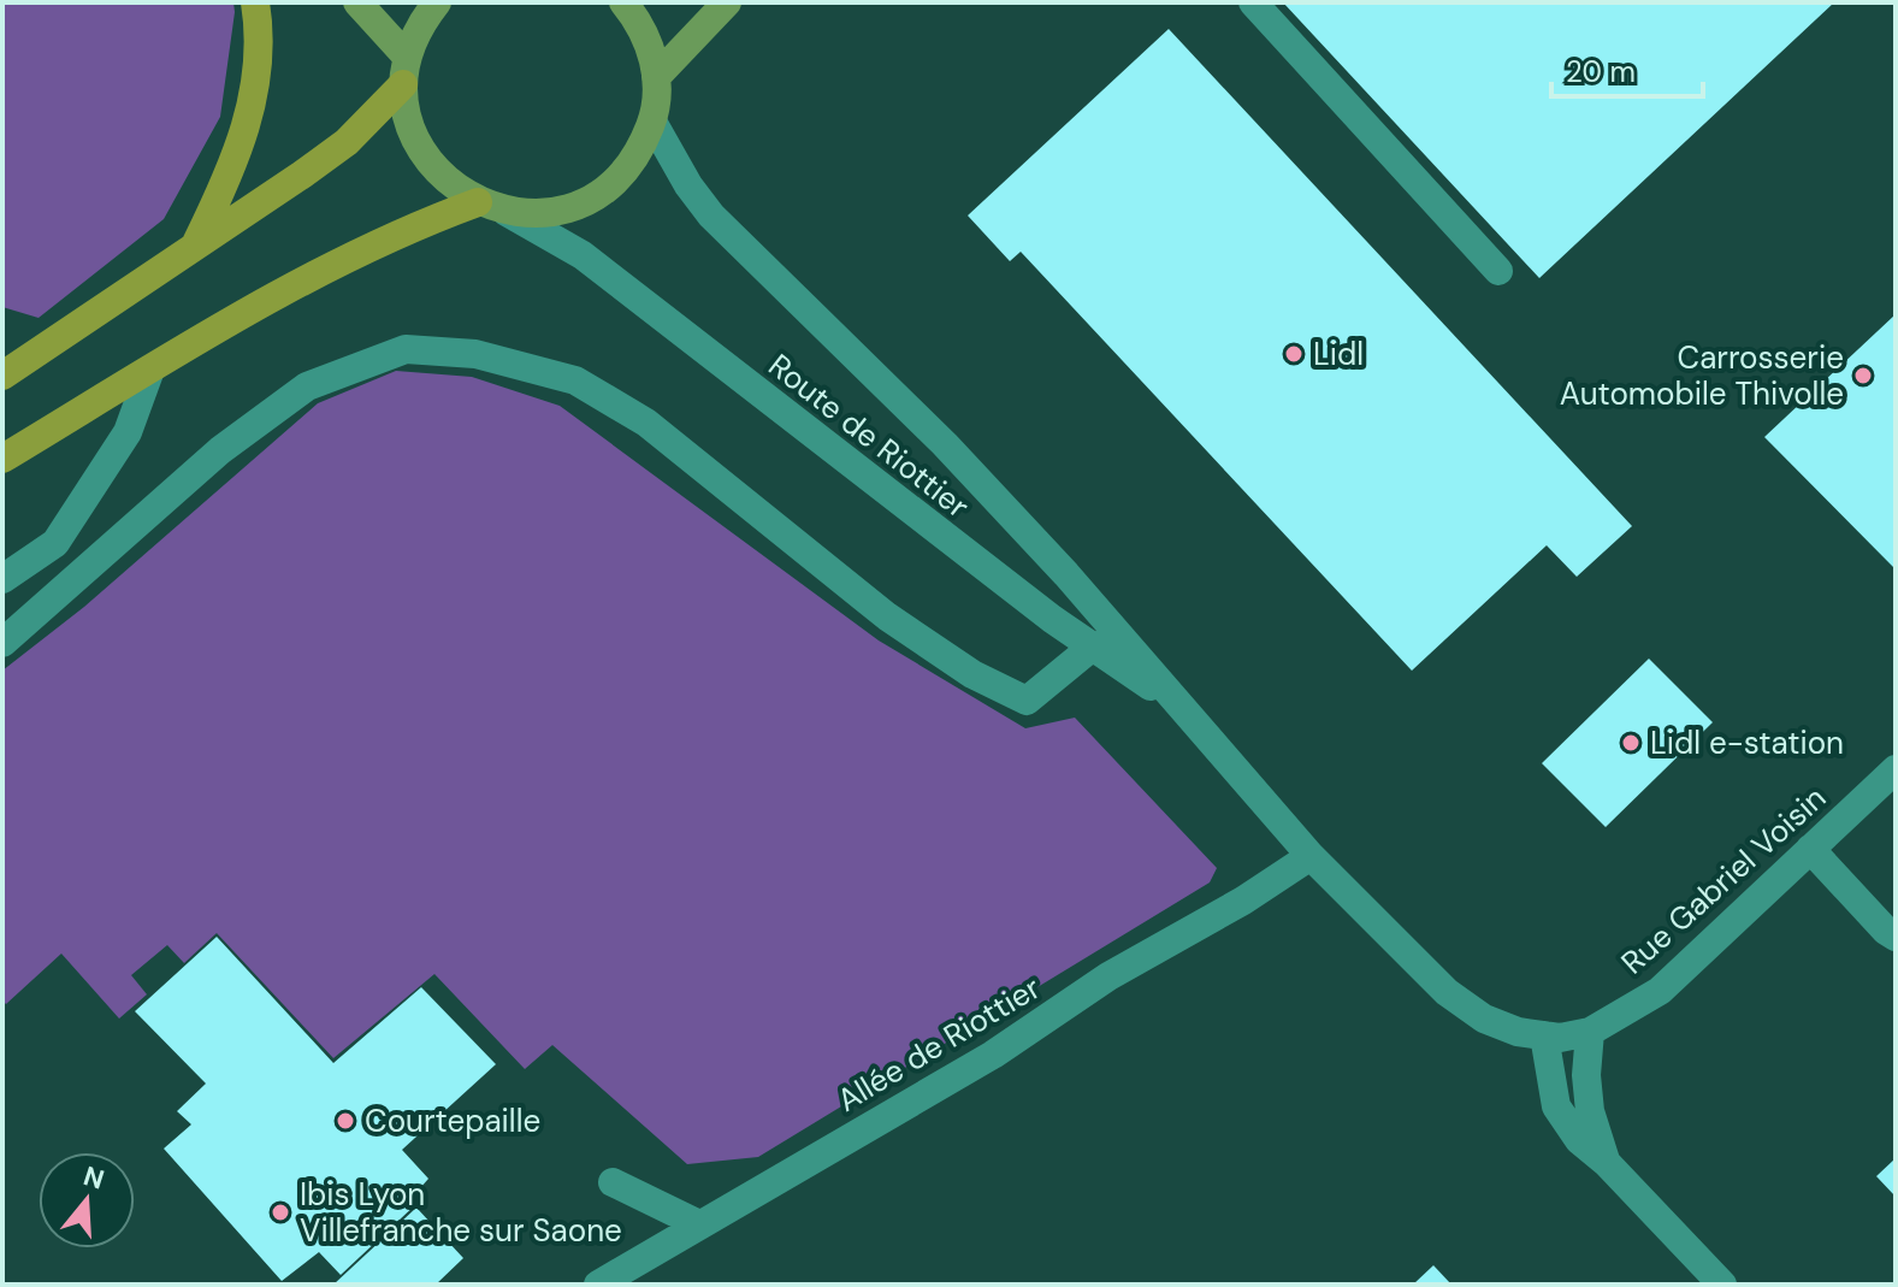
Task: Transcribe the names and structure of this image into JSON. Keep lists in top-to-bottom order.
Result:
{
  "streets": {
    "street": ["Route de Riottier", "Rue Gabriel Voisin", "Allée de Riottier"]
  },
  "crossings": [
    ["Route de Riottier", "Rue Gabriel Voisin"],
    ["Route de Riottier", "Allée de Riottier"]
  ],
  "places": [
    "Lidl",
    "Carrosserie Automobile Thivolle",
    "Lidl e-station",
    "Courtepaille",
    "Ibis Lyon Villefranche sur Saone"
  ],
  "scale_bar": "20 m",
  "north": "top"
}
